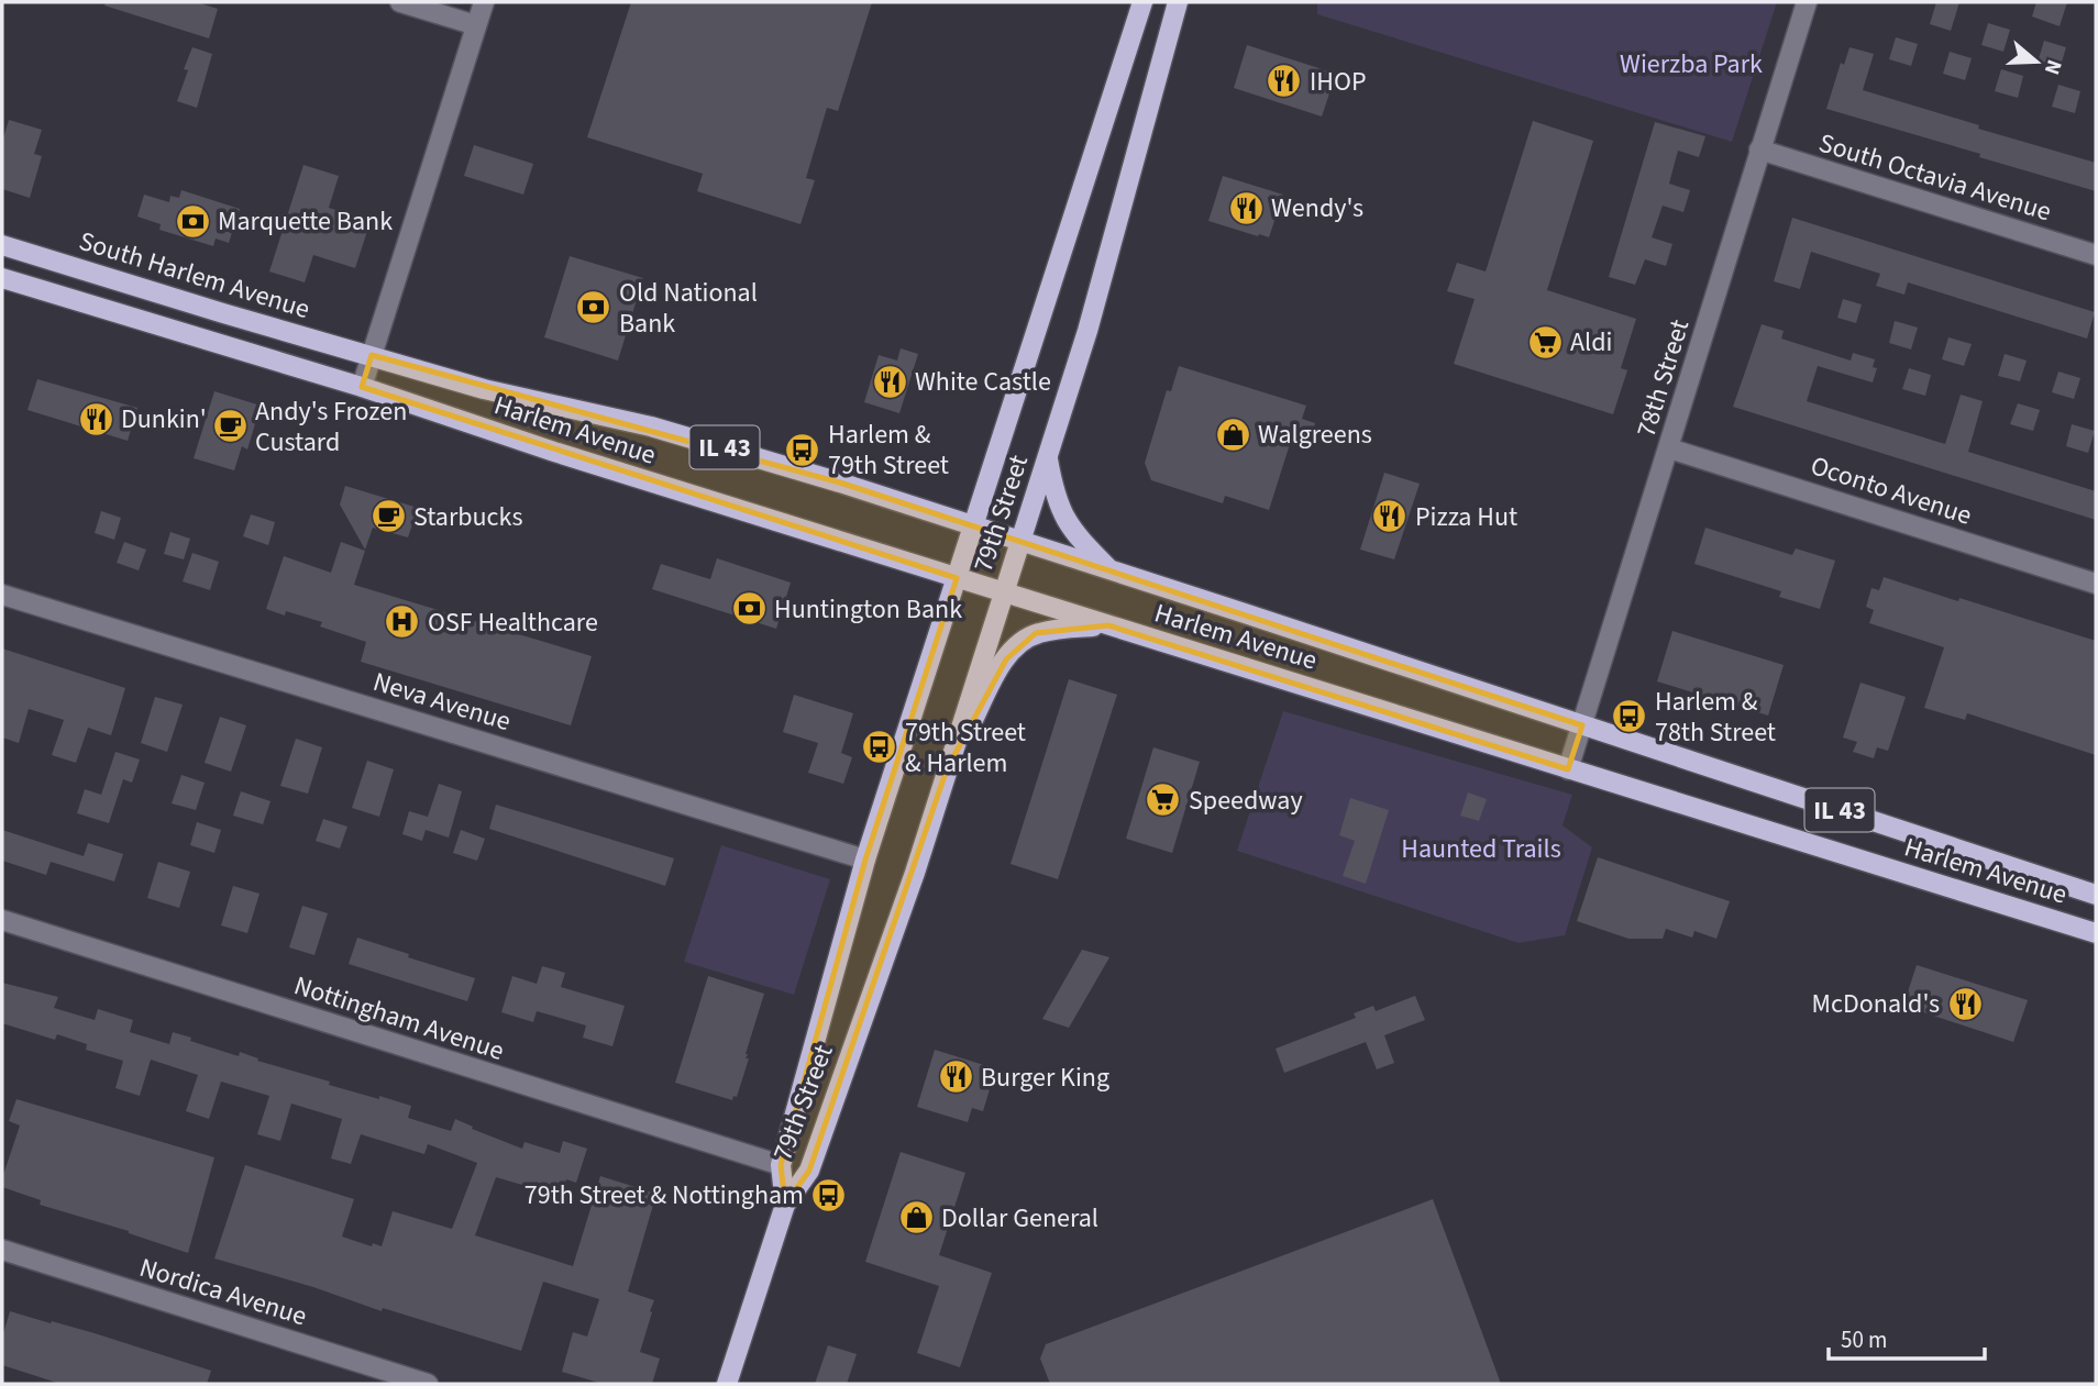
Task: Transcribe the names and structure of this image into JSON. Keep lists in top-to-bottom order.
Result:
{
  "streets": {
    "main road": [
      "South Harlem Avenue",
      "Harlem Avenue",
      "IL 43",
      "79th Street"
    ],
    "street": [
      "South Octavia Avenue",
      "78th Street",
      "Oconto Avenue",
      "Neva Avenue",
      "Nottingham Avenue",
      "Nordica Avenue"
    ]
  },
  "crossings": [
    ["South Octavia Avenue", "78th Street"],
    ["South Harlem Avenue", "Harlem Avenue"],
    ["78th Street", "Harlem Avenue"],
    ["78th Street", "Oconto Avenue"],
    ["Harlem Avenue", "IL 43"],
    ["Harlem Avenue", "79th Street"],
    ["79th Street", "Neva Avenue"],
    ["79th Street", "Nottingham Avenue"]
  ],
  "parks": ["Wierzba Park", "Haunted Trails"],
  "places": {
    "restaurant": [
      "IHOP",
      "Wendy's",
      "White Castle",
      "Dunkin'",
      "Pizza Hut",
      "McDonald's",
      "Burger King"
    ],
    "bank": ["Marquette Bank", "Old National Bank", "Huntington Bank"],
    "supermarket": ["Aldi", "Speedway"],
    "cafe": ["Andy's Frozen Custard", "Starbucks"],
    "shop": ["Walgreens", "Dollar General"],
    "bus stop": [
      "Harlem & 79th Street",
      "Harlem & 78th Street",
      "79th Street & Harlem",
      "79th Street & Nottingham"
    ],
    "hospital": ["OSF Healthcare"]
  },
  "scale_bar": "50 m",
  "north": "right"
}
